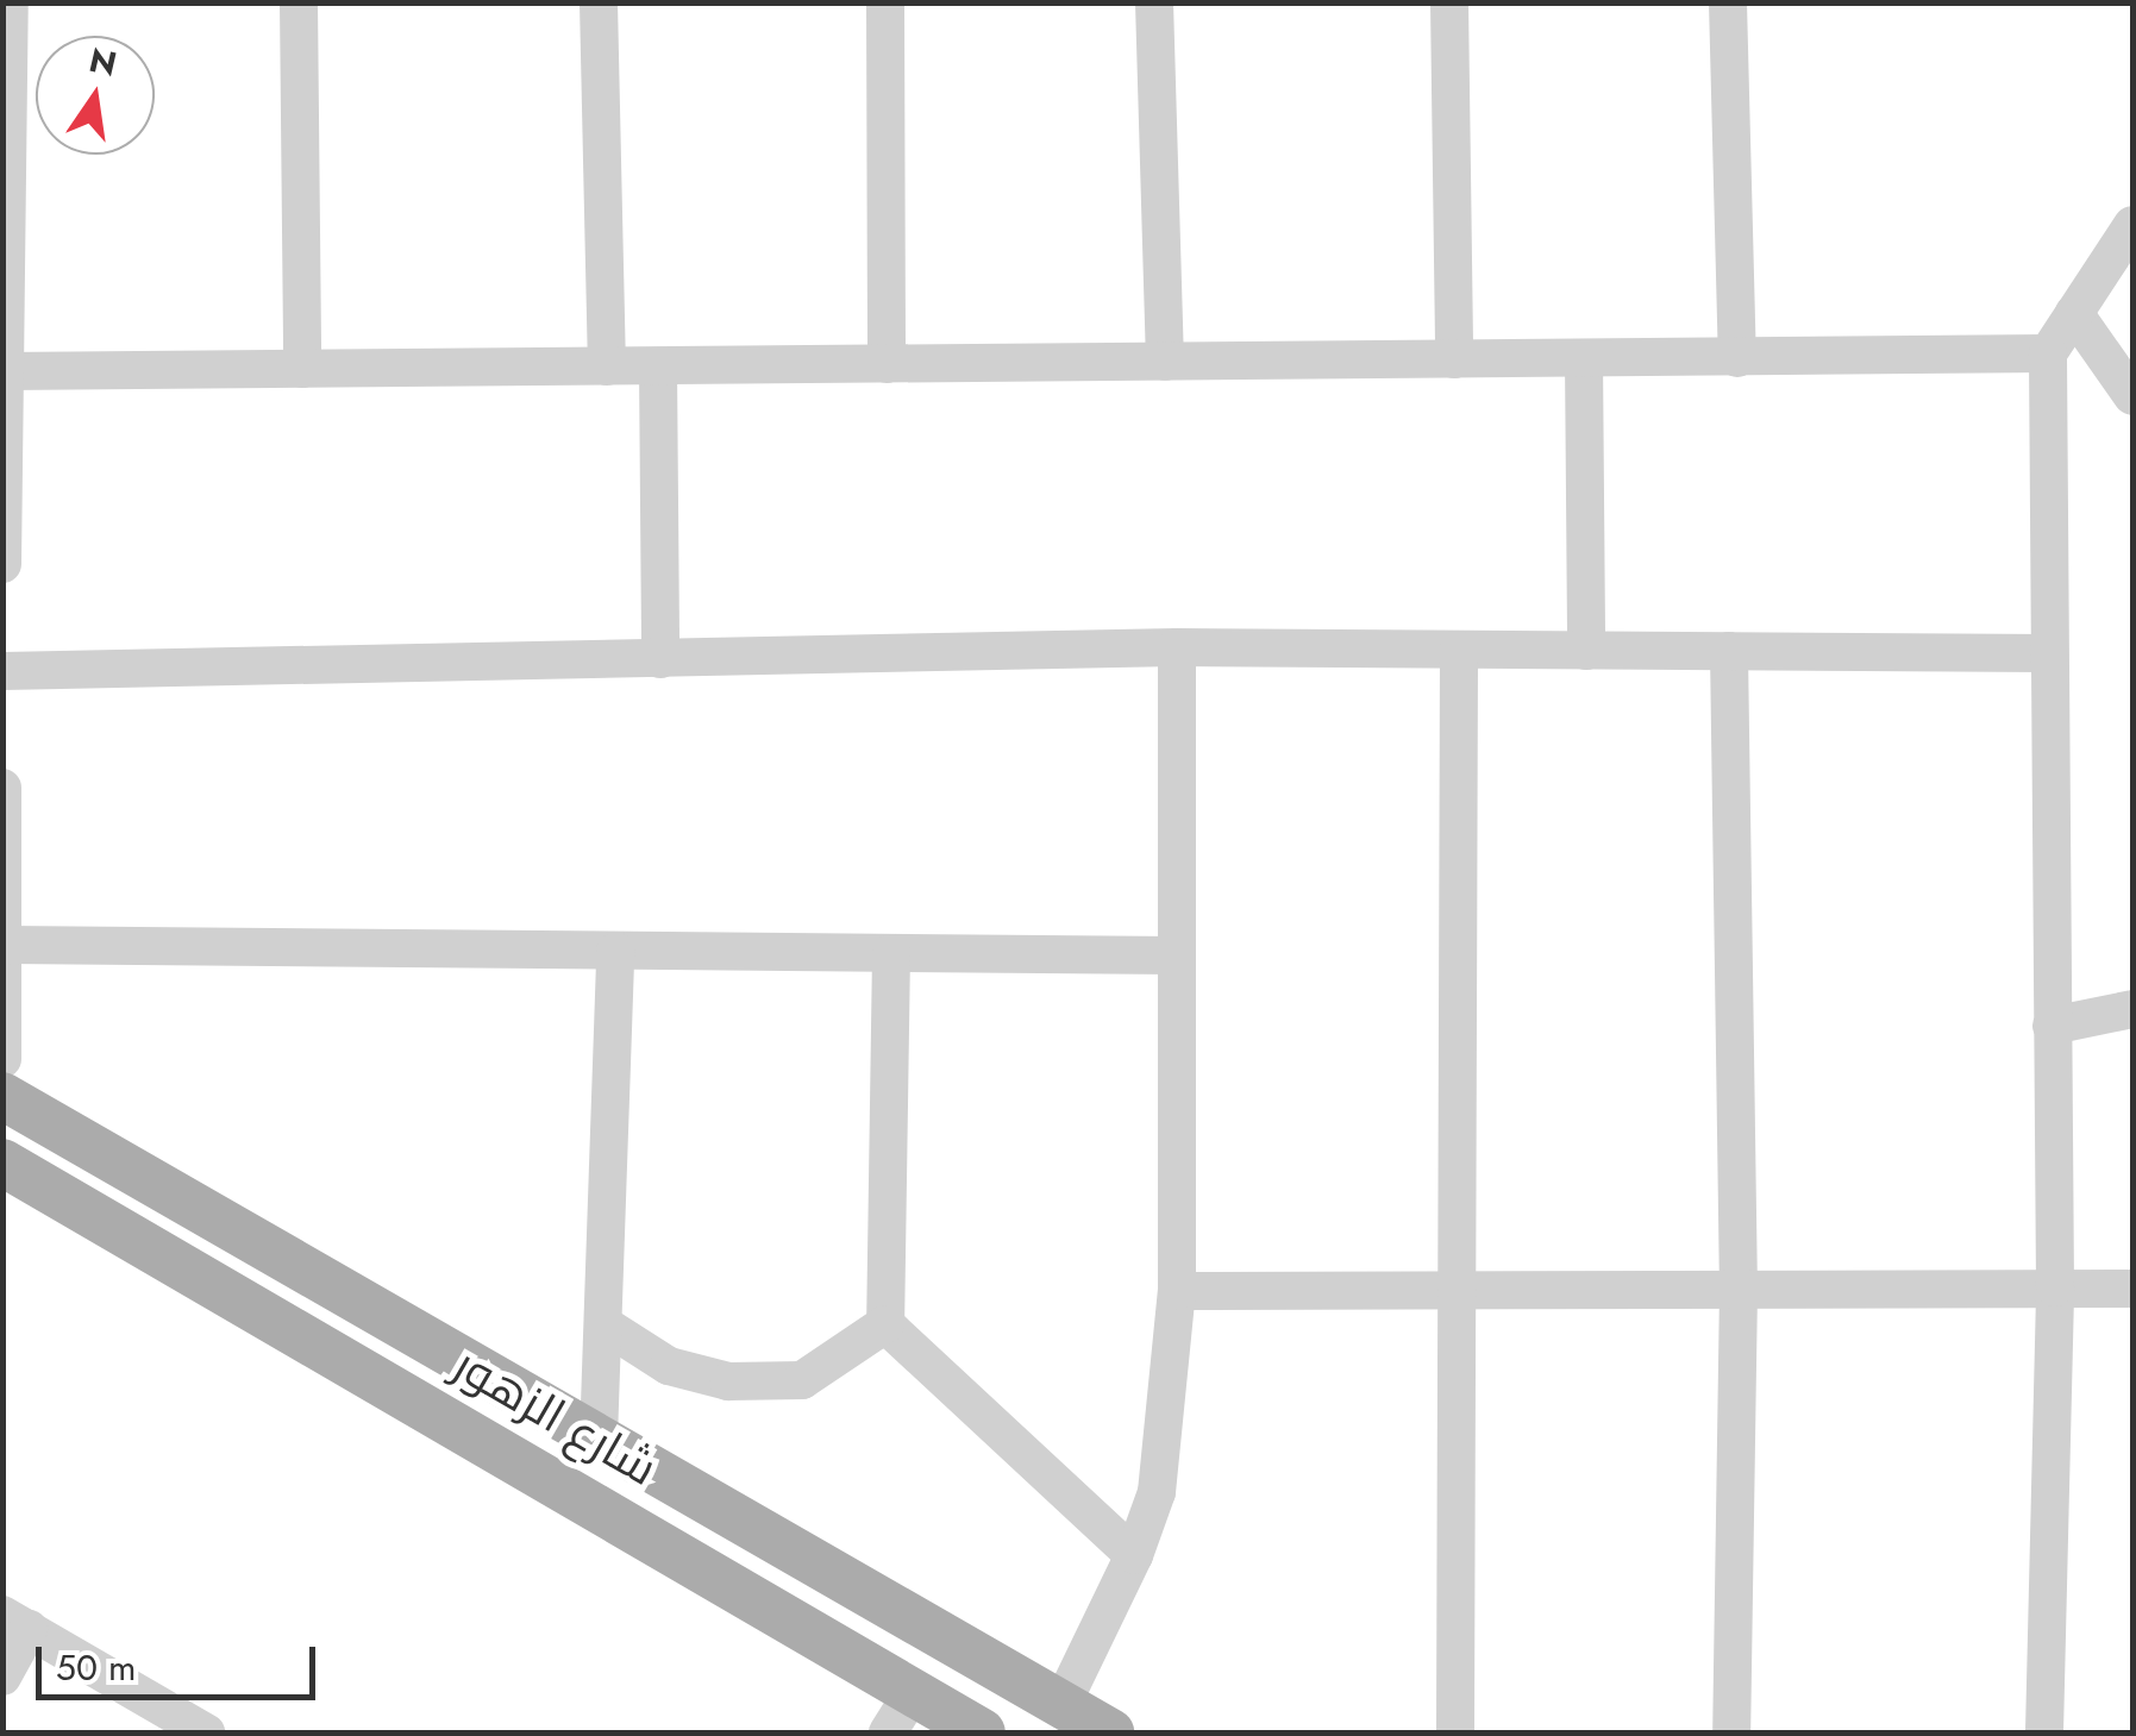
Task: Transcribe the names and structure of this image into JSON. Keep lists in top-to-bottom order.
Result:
{
  "streets": {
    "main road": ["شارع الزهور"]
  },
  "scale_bar": "50 m",
  "north": "top"
}
